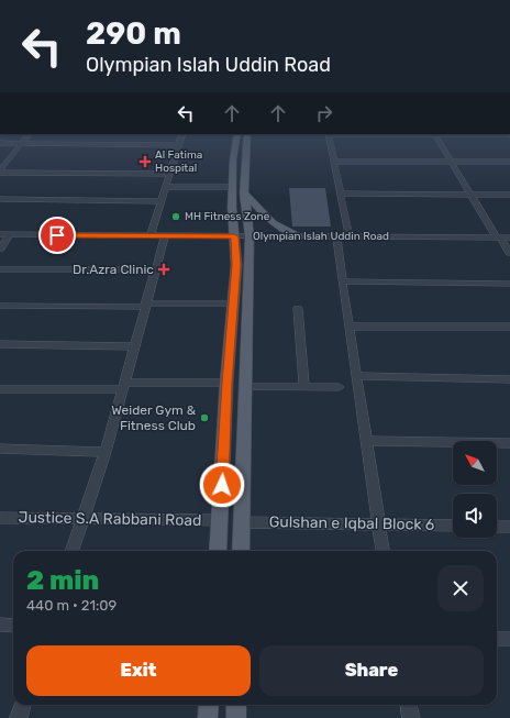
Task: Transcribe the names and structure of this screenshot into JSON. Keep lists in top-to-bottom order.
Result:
{
  "streets": {
    "street": ["Olympian Islah Uddin Road", "Justice S.A Rabbani Road", "Gulshan e Iqbal Block 6"]
  },
  "places": {
    "health": ["Al Fatima Hospital", "Dr.Azra Clinic"],
    "other": ["MH Fitness Zone", "Weider Gym & Fitness Club"]
  },
  "north": "top left",
  "page": {
    "turn": ["290 m", "Olympian Islah Uddin Road"],
    "heading": ["2 min", "440 m · 21:09"],
    "buttons": ["Exit", "Share"]
  }
}
